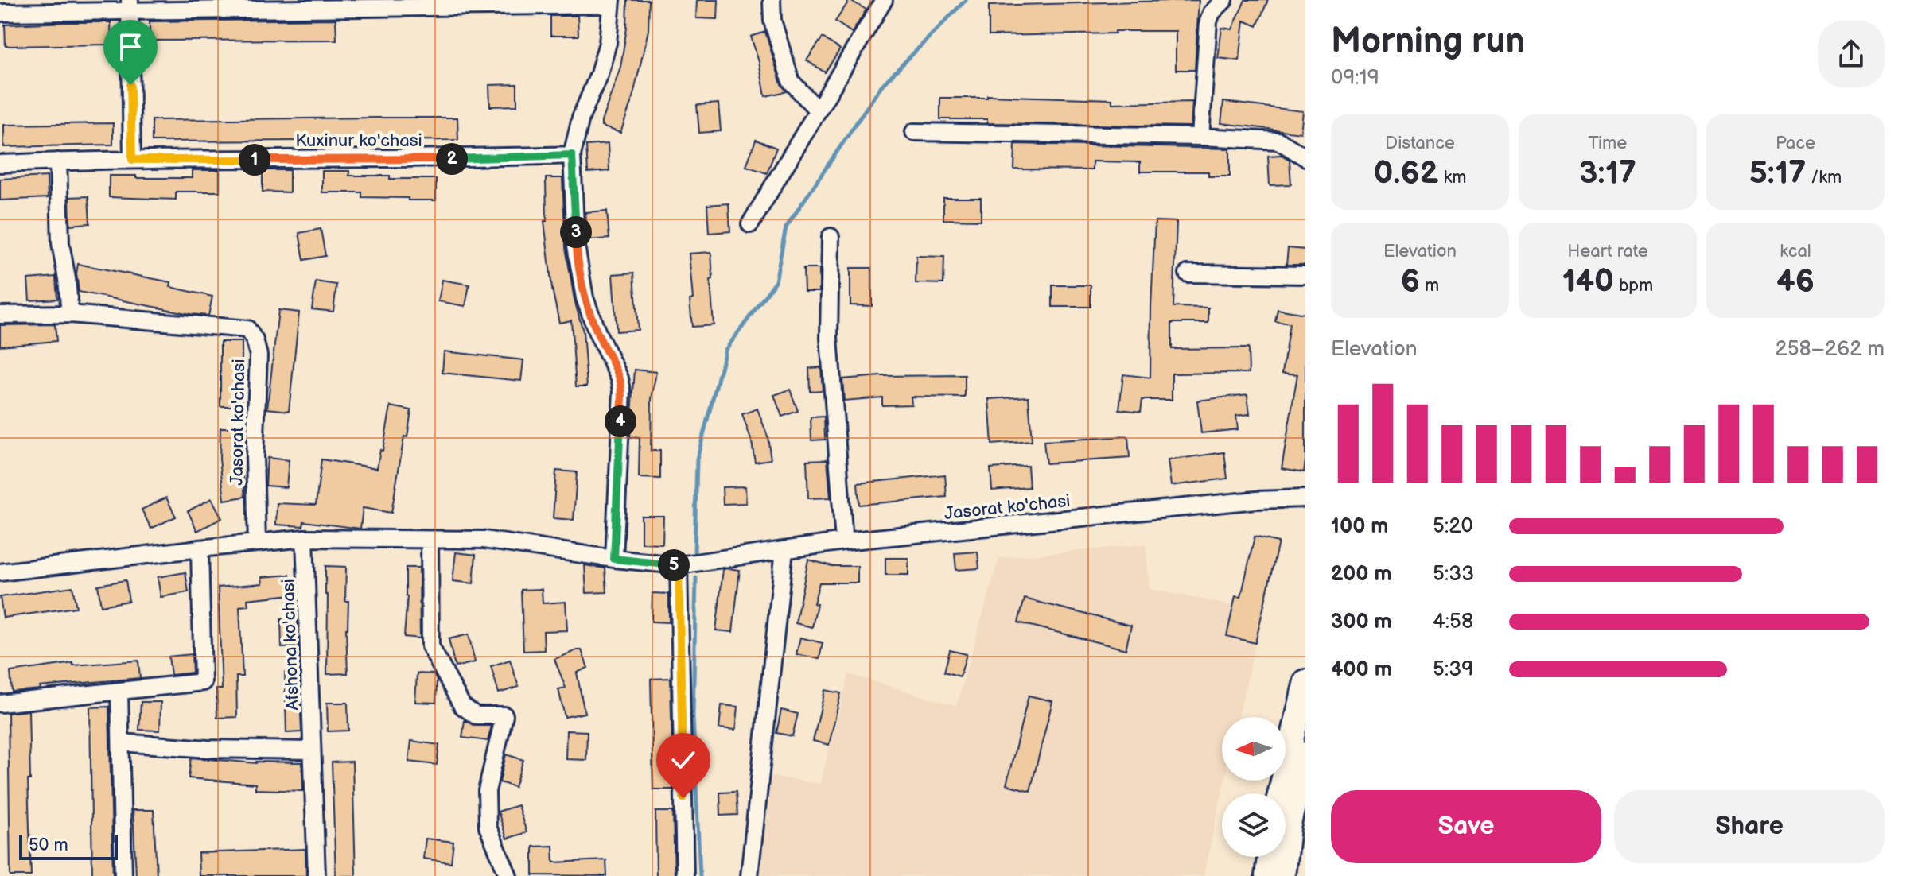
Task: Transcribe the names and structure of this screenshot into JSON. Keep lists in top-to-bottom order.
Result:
{
  "streets": {
    "street": ["Kuxinur ko'chasi", "Jasorat ko'chasi", "Afshona ko'chasi"]
  },
  "crossings": [
    ["Jasorat ko'chasi", "Afshona ko'chasi"]
  ],
  "scale_bar": "50 m",
  "north": "left",
  "page": {
    "heading": ["Morning run", "09:19"],
    "stats": [
      ["Distance", "0.62 km"],
      ["Time", "3:17"],
      ["Pace", "5:17 /km"],
      ["Elevation", "6 m"],
      ["Heart rate", "140 bpm"],
      ["kcal", "46"]
    ],
    "pins": [
      "2",
      "1",
      "3",
      "4",
      "5"
    ],
    "chart": ["Elevation", "258–262 m"],
    "list": [
      {
        "name": "100 m",
        "note": "5:20"
      },
      {
        "name": "200 m",
        "note": "5:33"
      },
      {
        "name": "300 m",
        "note": "4:58"
      },
      {
        "name": "400 m",
        "note": "5:39"
      }
    ],
    "buttons": ["Save", "Share"],
    "scale": "50 m"
  }
}
